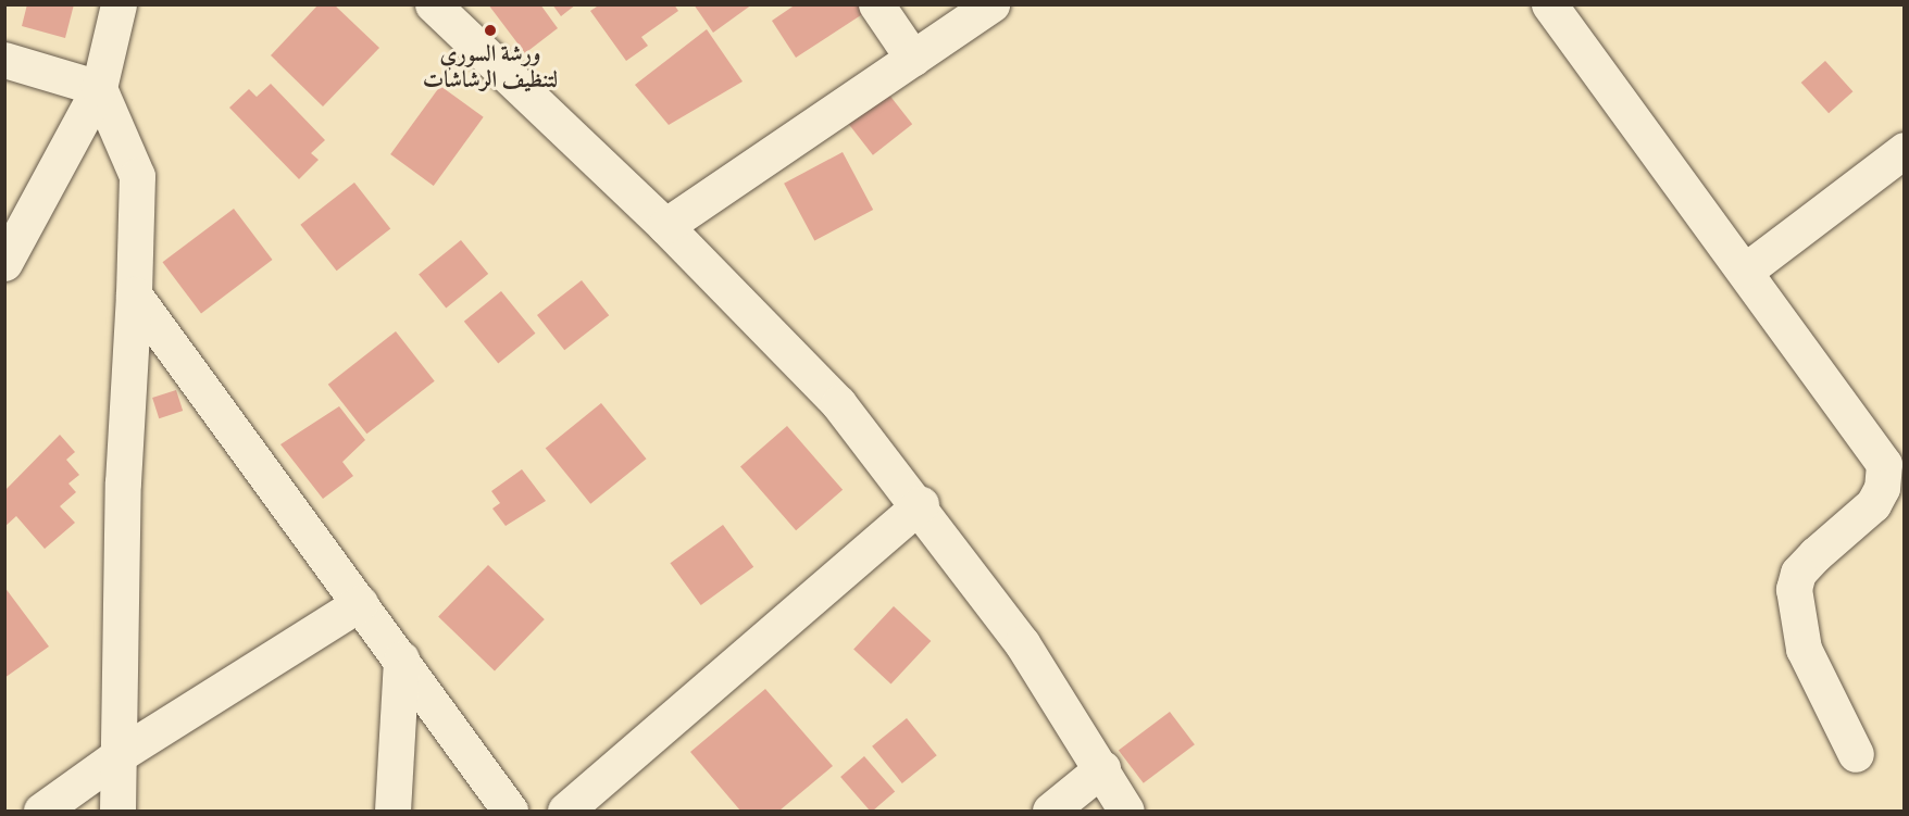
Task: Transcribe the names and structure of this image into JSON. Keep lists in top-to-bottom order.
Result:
{
  "places": ["ورشة السوري لتنظيف الرشاشات"]
}
